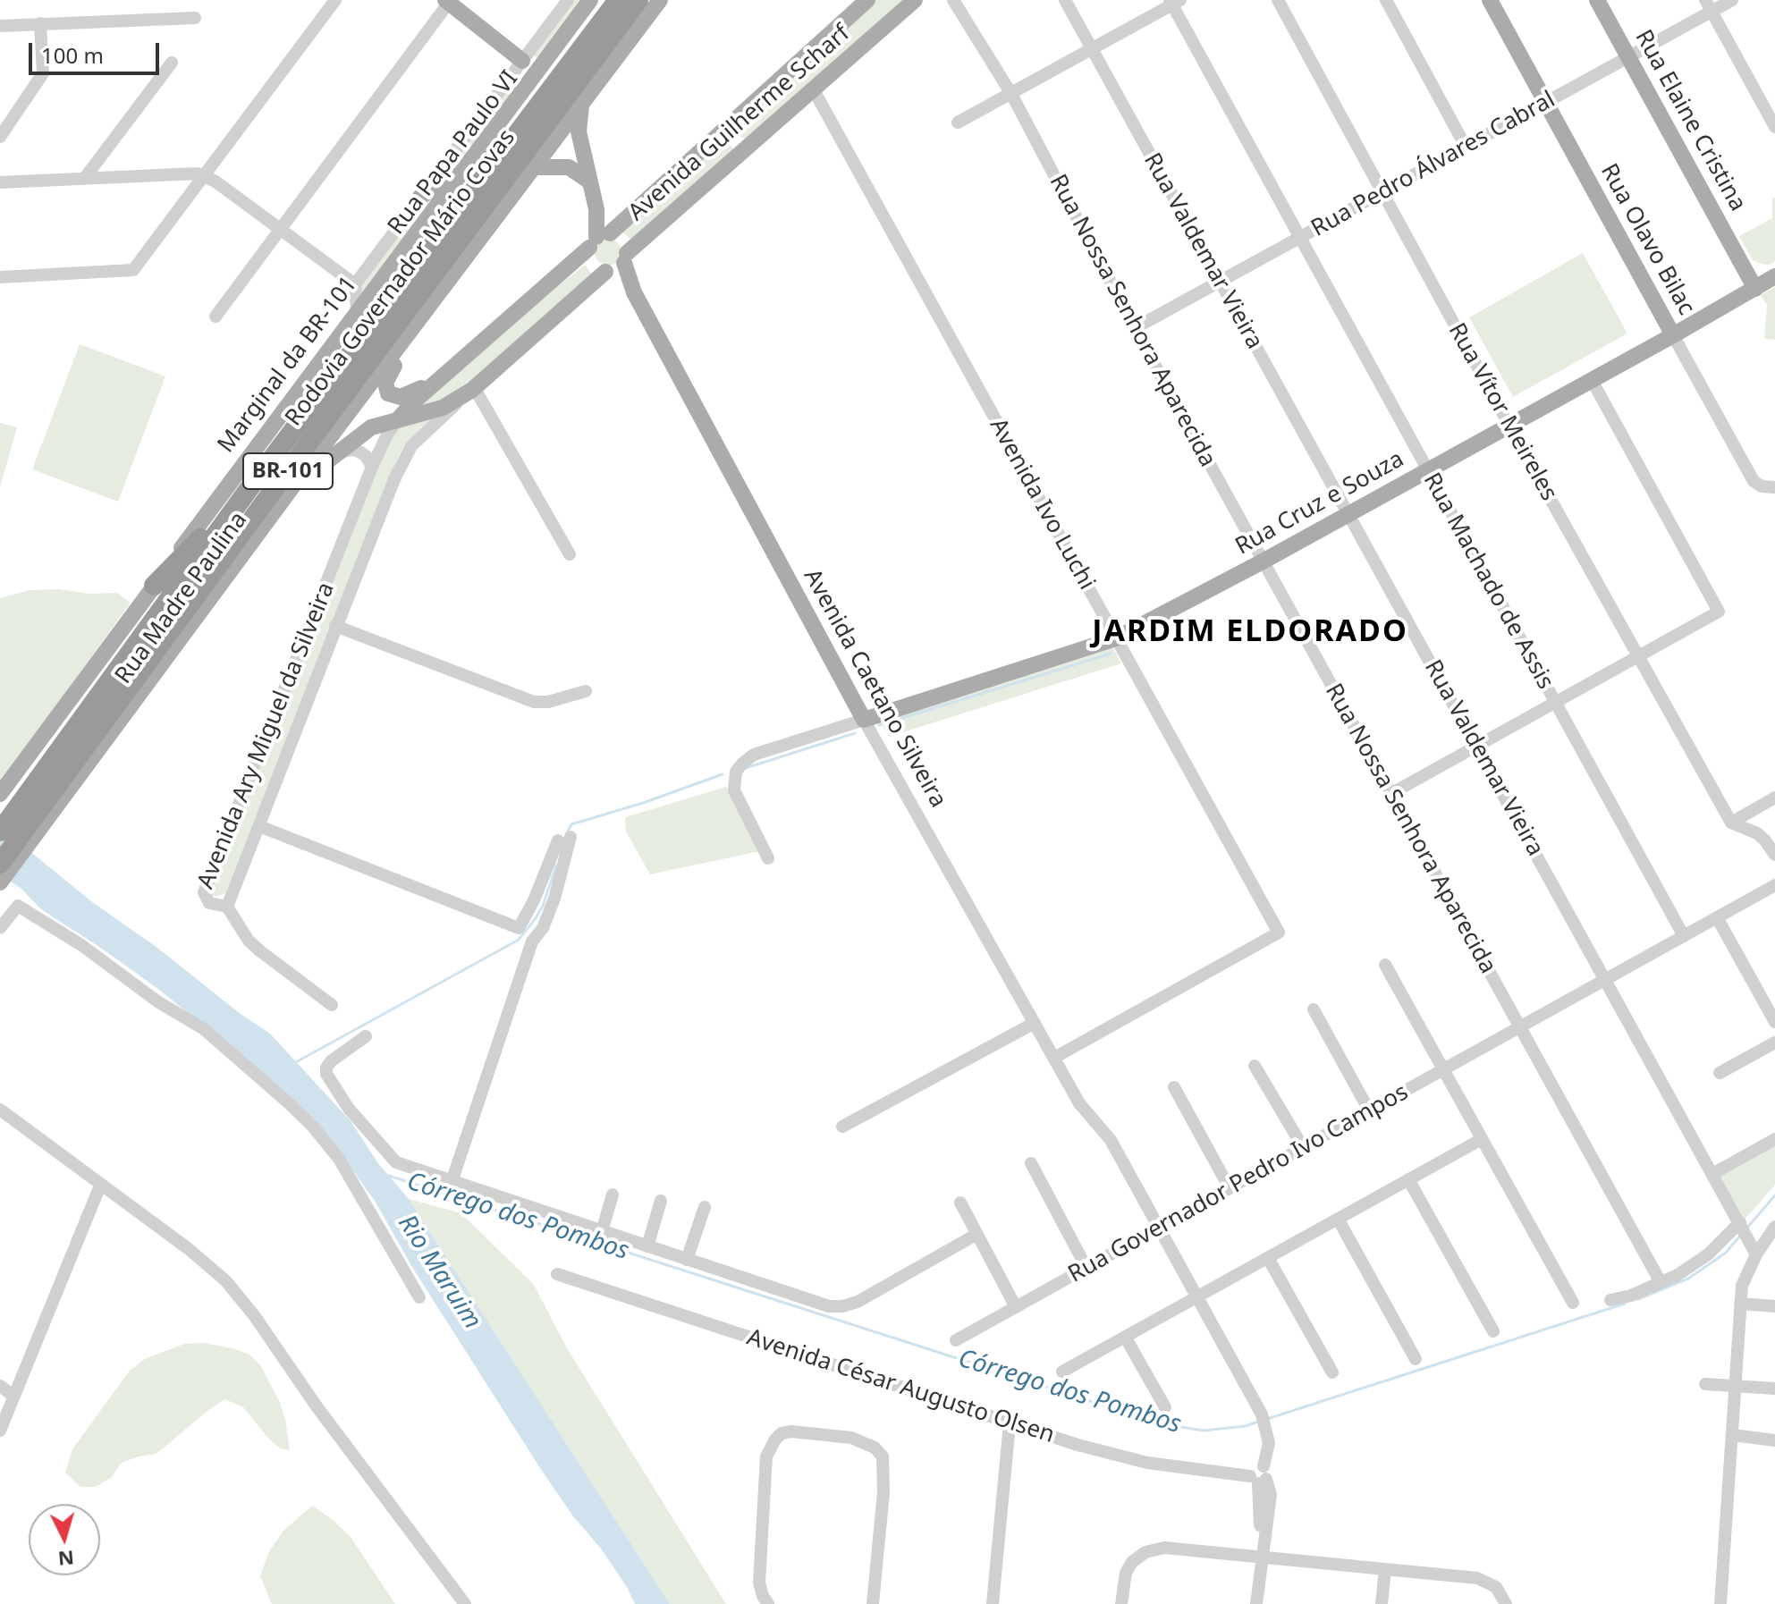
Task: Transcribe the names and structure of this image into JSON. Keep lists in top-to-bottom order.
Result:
{
  "streets": {
    "highway": ["Rodovia Governador Mário Covas", "BR-101"],
    "main road": [
      "Rua Elaine Cristina",
      "Avenida Guilherme Scharf",
      "Rua Olavo Bilac",
      "Marginal da BR-101",
      "Rua Cruz e Souza",
      "Rua Madre Paulina",
      "Avenida Caetano Silveira",
      "Avenida Ary Miguel da Silveira"
    ],
    "street": [
      "Rua Papa Paulo VI",
      "Rua Pedro Álvares Cabral",
      "Rua Valdemar Vieira",
      "Rua Nossa Senhora Aparecida",
      "Rua Vítor Meireles",
      "Avenida Ivo Luchi",
      "Rua Machado de Assis",
      "Rua Governador Pedro Ivo Campos",
      "Avenida César Augusto Olsen"
    ]
  },
  "crossings": [
    ["Rua Elaine Cristina", "Rua Pedro Álvares Cabral"],
    ["Rua Elaine Cristina", "Rua Cruz e Souza"],
    ["Avenida Guilherme Scharf", "Avenida Ivo Luchi"],
    ["Avenida Guilherme Scharf", "Avenida Caetano Silveira"],
    ["Avenida Guilherme Scharf", "Avenida Ary Miguel da Silveira"],
    ["Rua Pedro Álvares Cabral", "Rua Olavo Bilac"],
    ["Rua Pedro Álvares Cabral", "Rua Valdemar Vieira"],
    ["Rua Pedro Álvares Cabral", "Rua Nossa Senhora Aparecida"],
    ["Rua Pedro Álvares Cabral", "Rua Vítor Meireles"],
    ["Rua Pedro Álvares Cabral", "Rua Machado de Assis"],
    ["Rua Olavo Bilac", "Rua Cruz e Souza"],
    ["Rua Valdemar Vieira", "Rua Cruz e Souza"],
    ["Rua Valdemar Vieira", "Rua Governador Pedro Ivo Campos"],
    ["Rodovia Governador Mário Covas", "Rua Madre Paulina"],
    ["Rua Nossa Senhora Aparecida", "Rua Cruz e Souza"],
    ["Rua Nossa Senhora Aparecida", "Rua Governador Pedro Ivo Campos"],
    ["Rua Vítor Meireles", "Rua Cruz e Souza"],
    ["Rua Cruz e Souza", "Avenida Ivo Luchi"],
    ["Rua Cruz e Souza", "Rua Machado de Assis"],
    ["Rua Cruz e Souza", "Avenida Caetano Silveira"],
    ["Avenida Ivo Luchi", "Avenida Caetano Silveira"],
    ["Rua Machado de Assis", "Rua Governador Pedro Ivo Campos"],
    ["Avenida Caetano Silveira", "Avenida Ary Miguel da Silveira"],
    ["Avenida Caetano Silveira", "Rua Governador Pedro Ivo Campos"],
    ["Avenida Caetano Silveira", "Avenida César Augusto Olsen"]
  ],
  "districts": ["JARDIM ELDORADO"],
  "water": ["Córrego dos Pombos", "Rio Maruim"],
  "scale_bar": "100 m",
  "north": "bottom"
}
